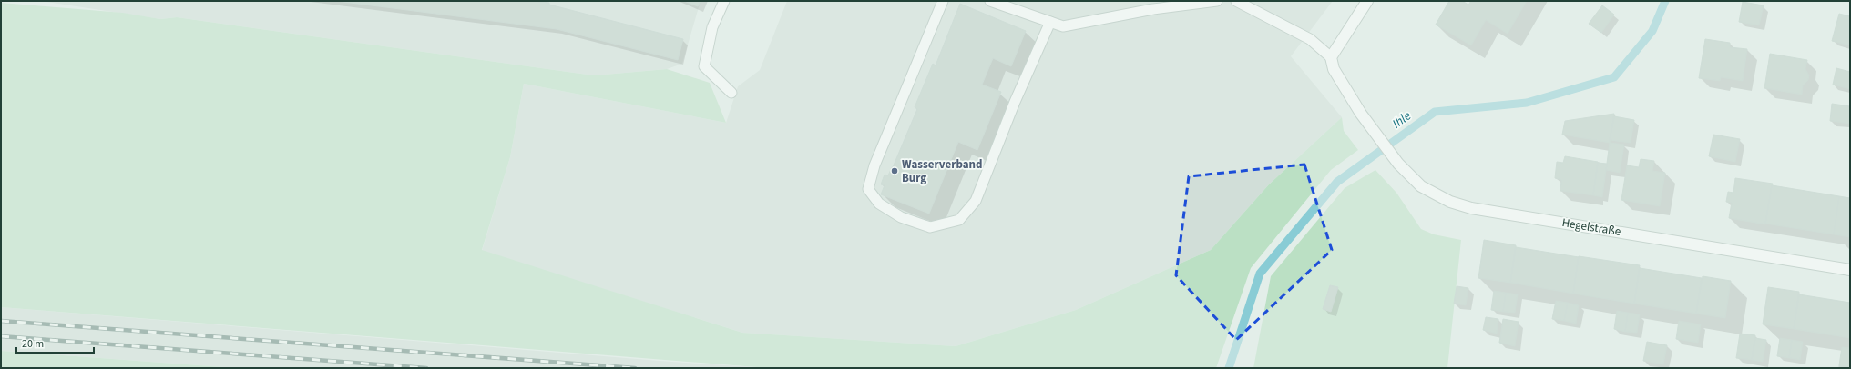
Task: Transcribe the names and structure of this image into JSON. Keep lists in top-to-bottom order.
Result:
{
  "streets": {
    "street": ["Hegelstraße"]
  },
  "water": ["Ihle"],
  "places": ["Wasserverband Burg"],
  "scale_bar": "20 m"
}
